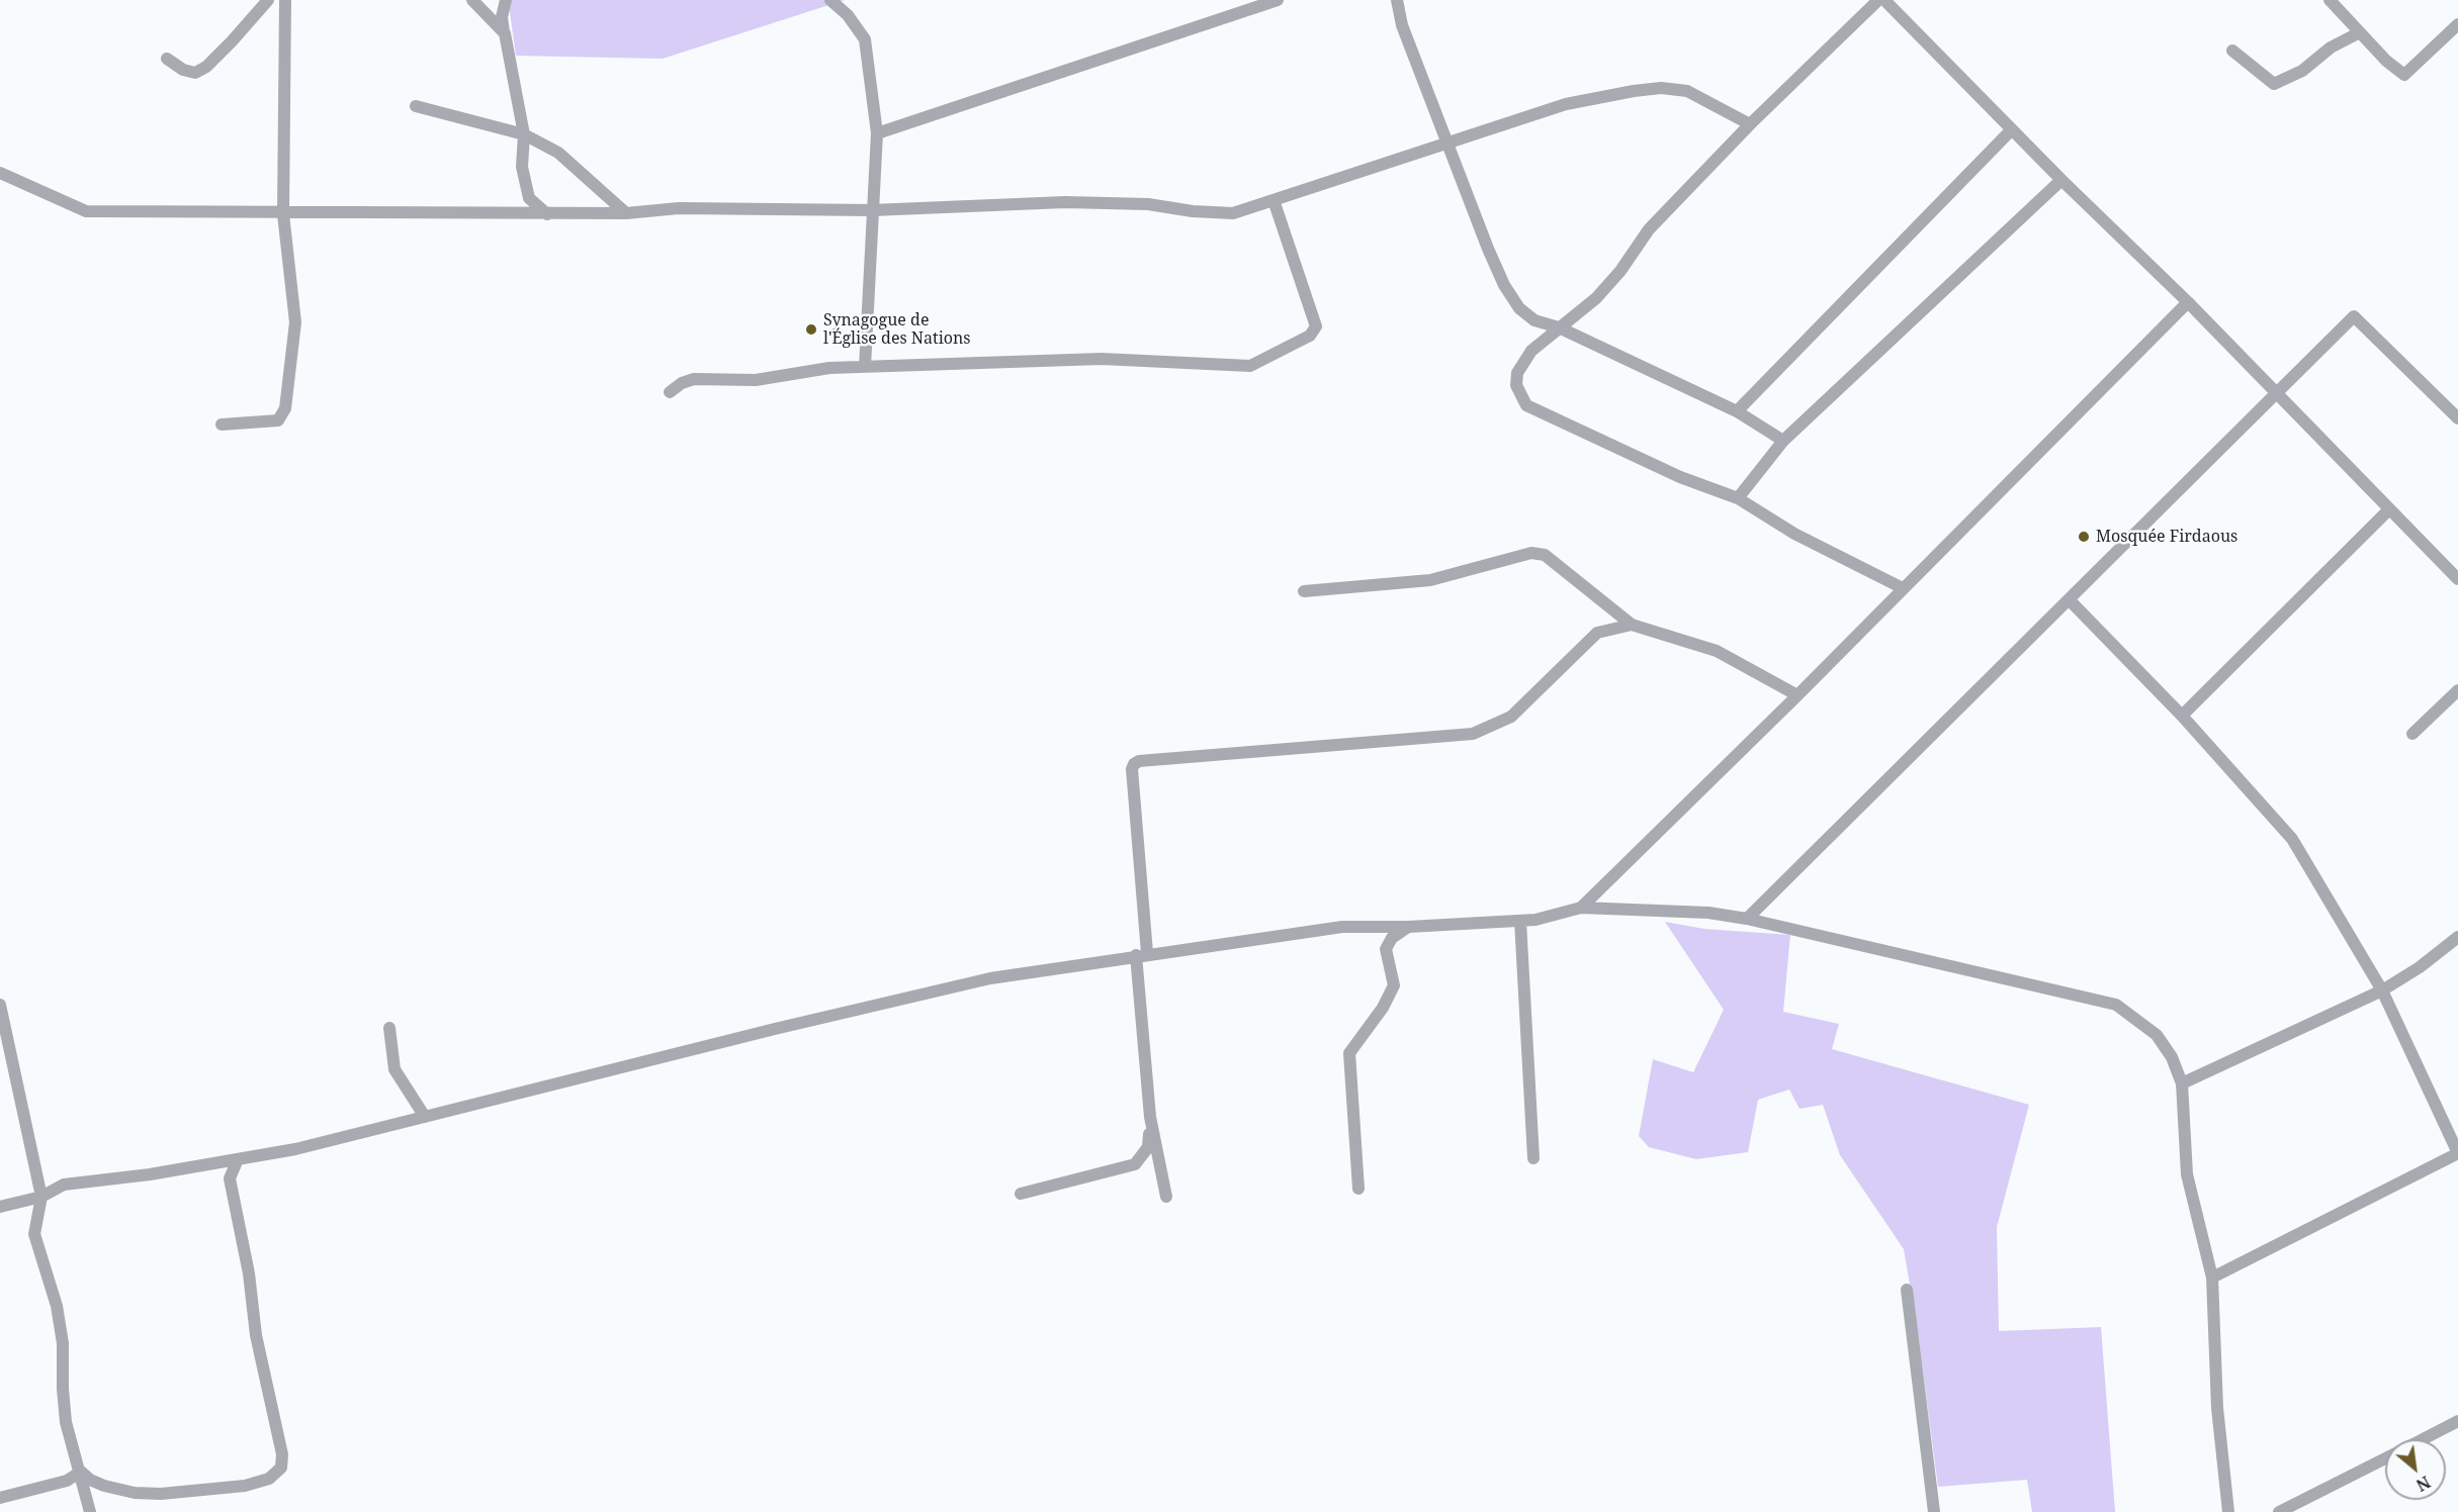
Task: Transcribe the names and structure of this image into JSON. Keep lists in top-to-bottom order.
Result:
{
  "places": ["Synagogue de l'Église des Nations", "Mosquée Firdaous"],
  "north": "bottom right"
}
